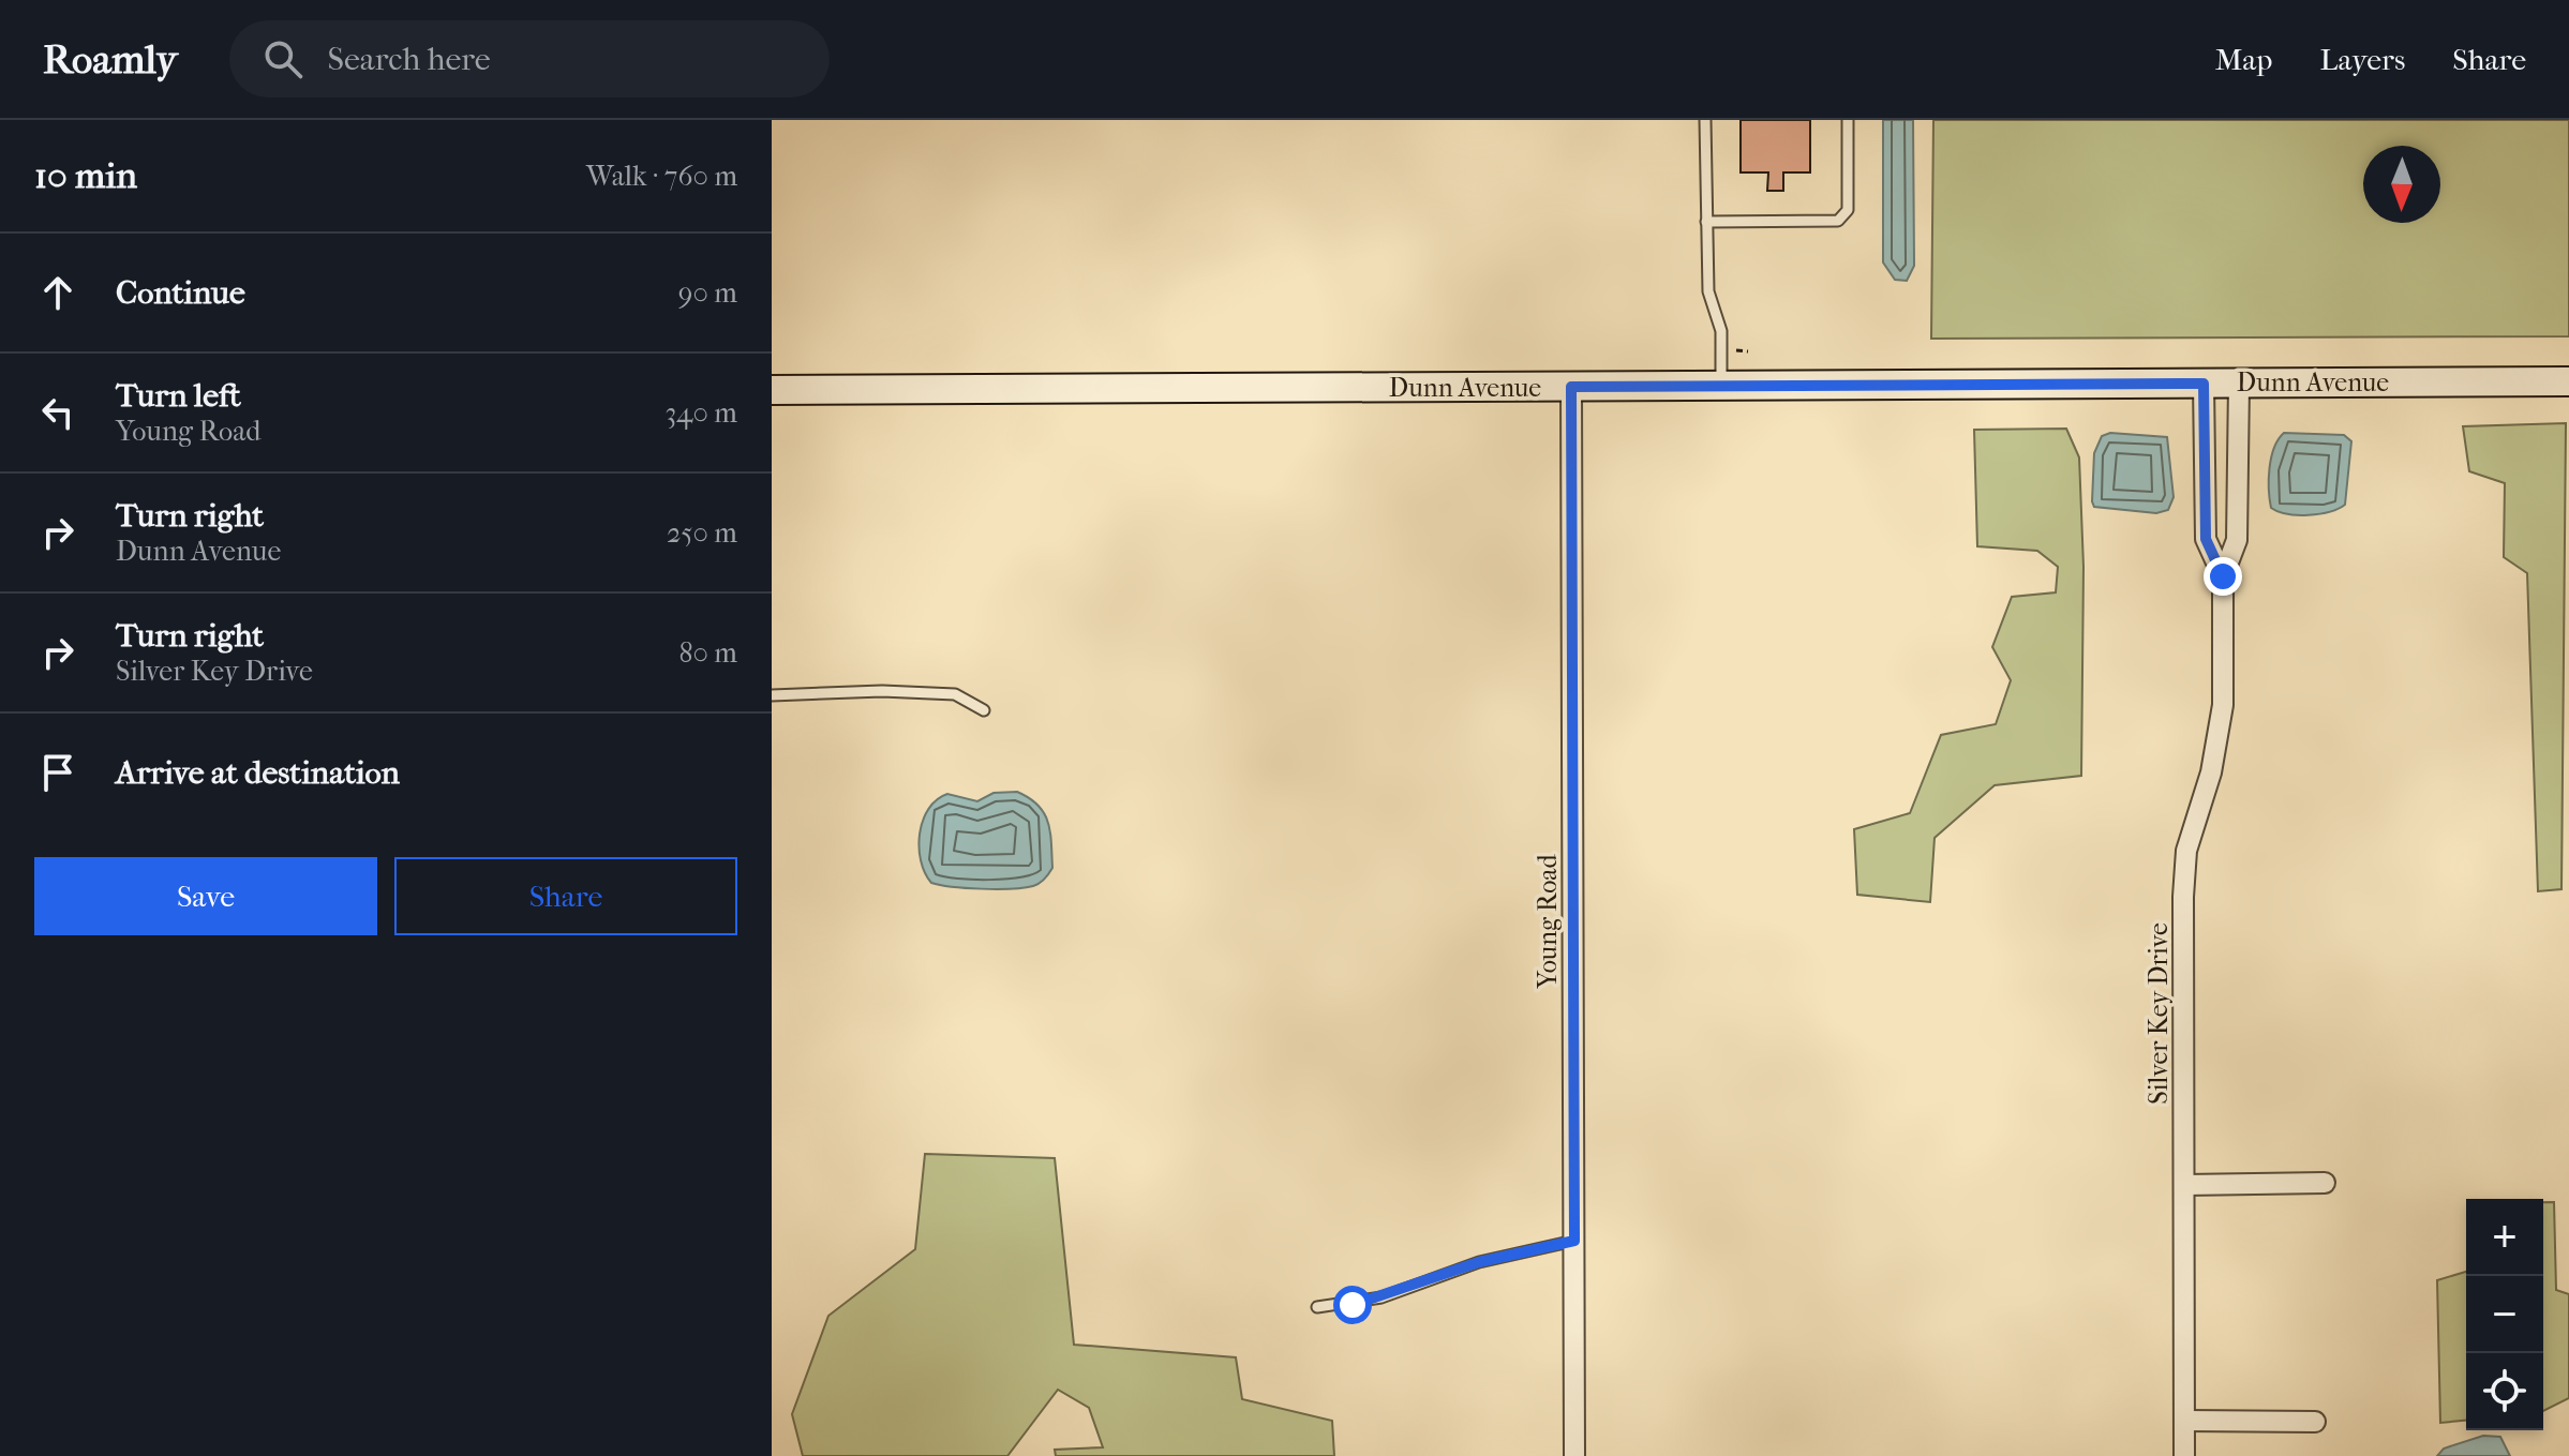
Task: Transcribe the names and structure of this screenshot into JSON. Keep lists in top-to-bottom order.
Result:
{
  "streets": {
    "main road": ["Dunn Avenue"],
    "street": ["Young Road", "Silver Key Drive"]
  },
  "crossings": [
    ["Dunn Avenue", "Young Road"],
    ["Dunn Avenue", "Silver Key Drive"]
  ],
  "north": "bottom",
  "page": {
    "header": "Roamly",
    "search": "Search here",
    "nav": ["Map", "Layers", "Share"],
    "heading": ["10 min", "Walk · 760 m"],
    "list": [
      ["Continue", "90 m"],
      ["Turn left", "Young Road", "340 m"],
      ["Turn right", "Dunn Avenue", "250 m"],
      ["Turn right", "Silver Key Drive", "80 m"],
      "Arrive at destination"
    ],
    "buttons": ["Save", "Share"],
    "map_buttons": ["+", "−"]
  }
}
